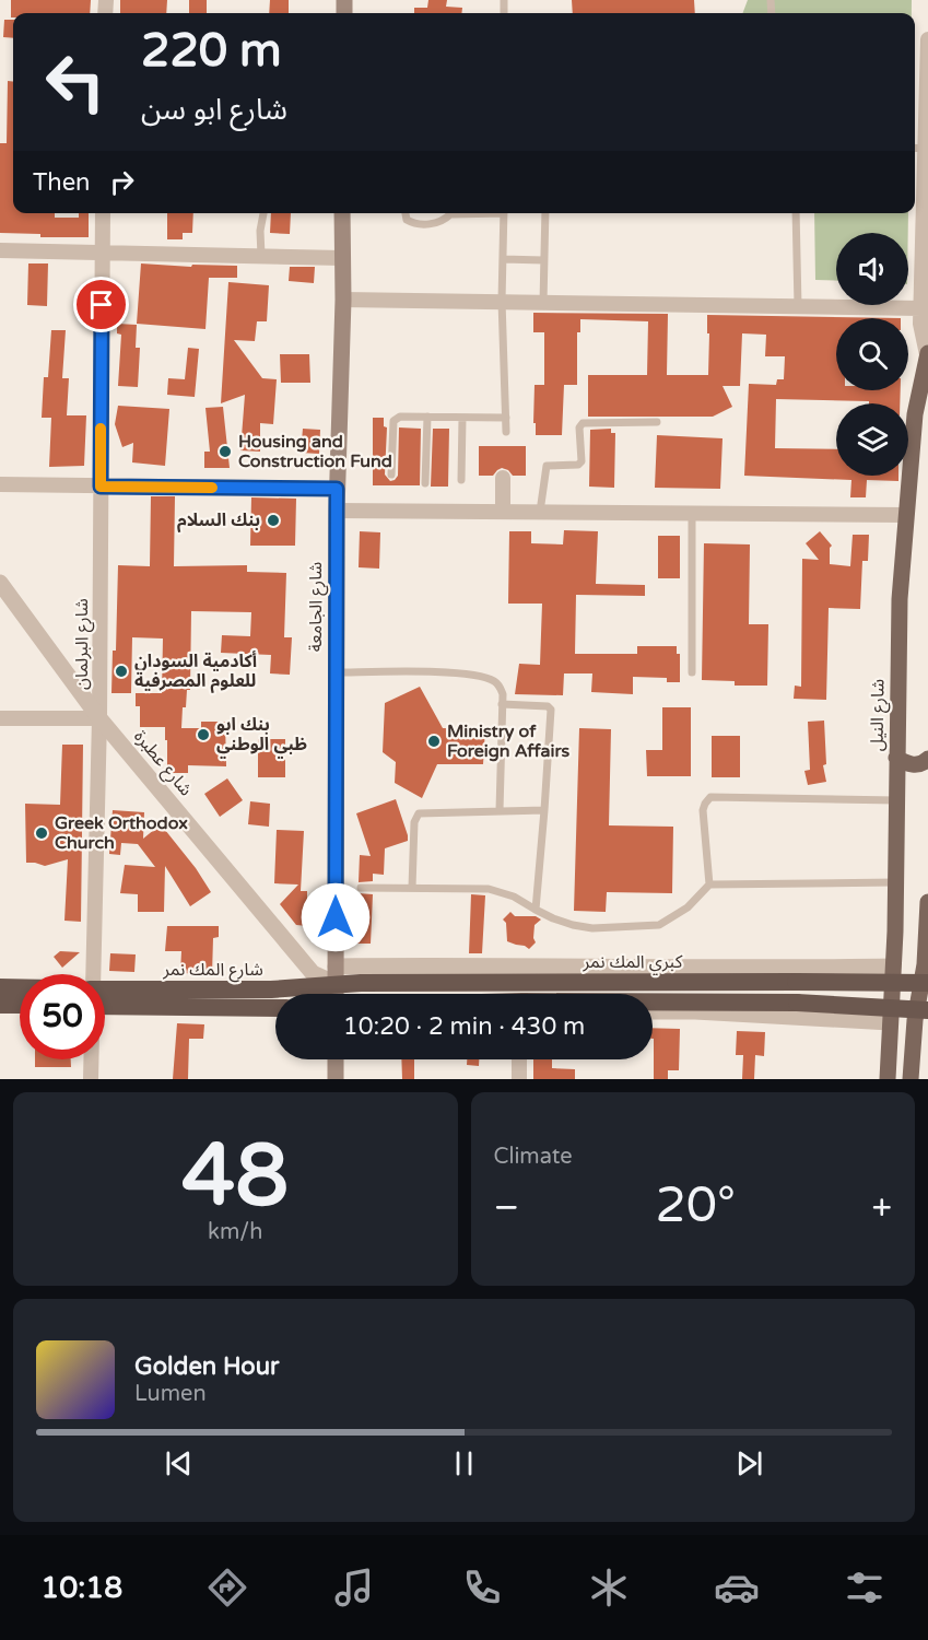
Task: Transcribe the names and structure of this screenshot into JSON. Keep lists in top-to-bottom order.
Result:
{
  "streets": {
    "highway": ["كبري المك نمر", "شارع المك نمر"],
    "main road": ["شارع الجامعة", "شارع النيل"],
    "street": ["شارع البرلمان", "شارع عطبرة"]
  },
  "crossings": [
    ["شارع الجامعة", "شارع عطبرة"],
    ["شارع الجامعة", "كبري المك نمر"],
    ["شارع الجامعة", "شارع المك نمر"],
    ["شارع البرلمان", "شارع عطبرة"],
    ["شارع عطبرة", "كبري المك نمر"],
    ["شارع عطبرة", "شارع المك نمر"],
    ["كبري المك نمر", "شارع المك نمر"]
  ],
  "places": [
    "Housing and Construction Fund",
    "بنك السلام",
    "أكادمية السودان للعلوم المصرفية",
    "بنك ابو ظبي الوطني",
    "Ministry of Foreign Affairs",
    "Greek Orthodox Church"
  ],
  "page": {
    "turn": ["220 m", "شارع ابو سن"],
    "then": "Then",
    "limit": "50",
    "trip": "10:20 · 2 min · 430 m",
    "tile": [
      ["48", "km/h"],
      "Climate"
    ],
    "heat": ["−", "20°", "+"],
    "song": ["Golden Hour", "Lumen"],
    "tabs": "10:18"
  }
}
